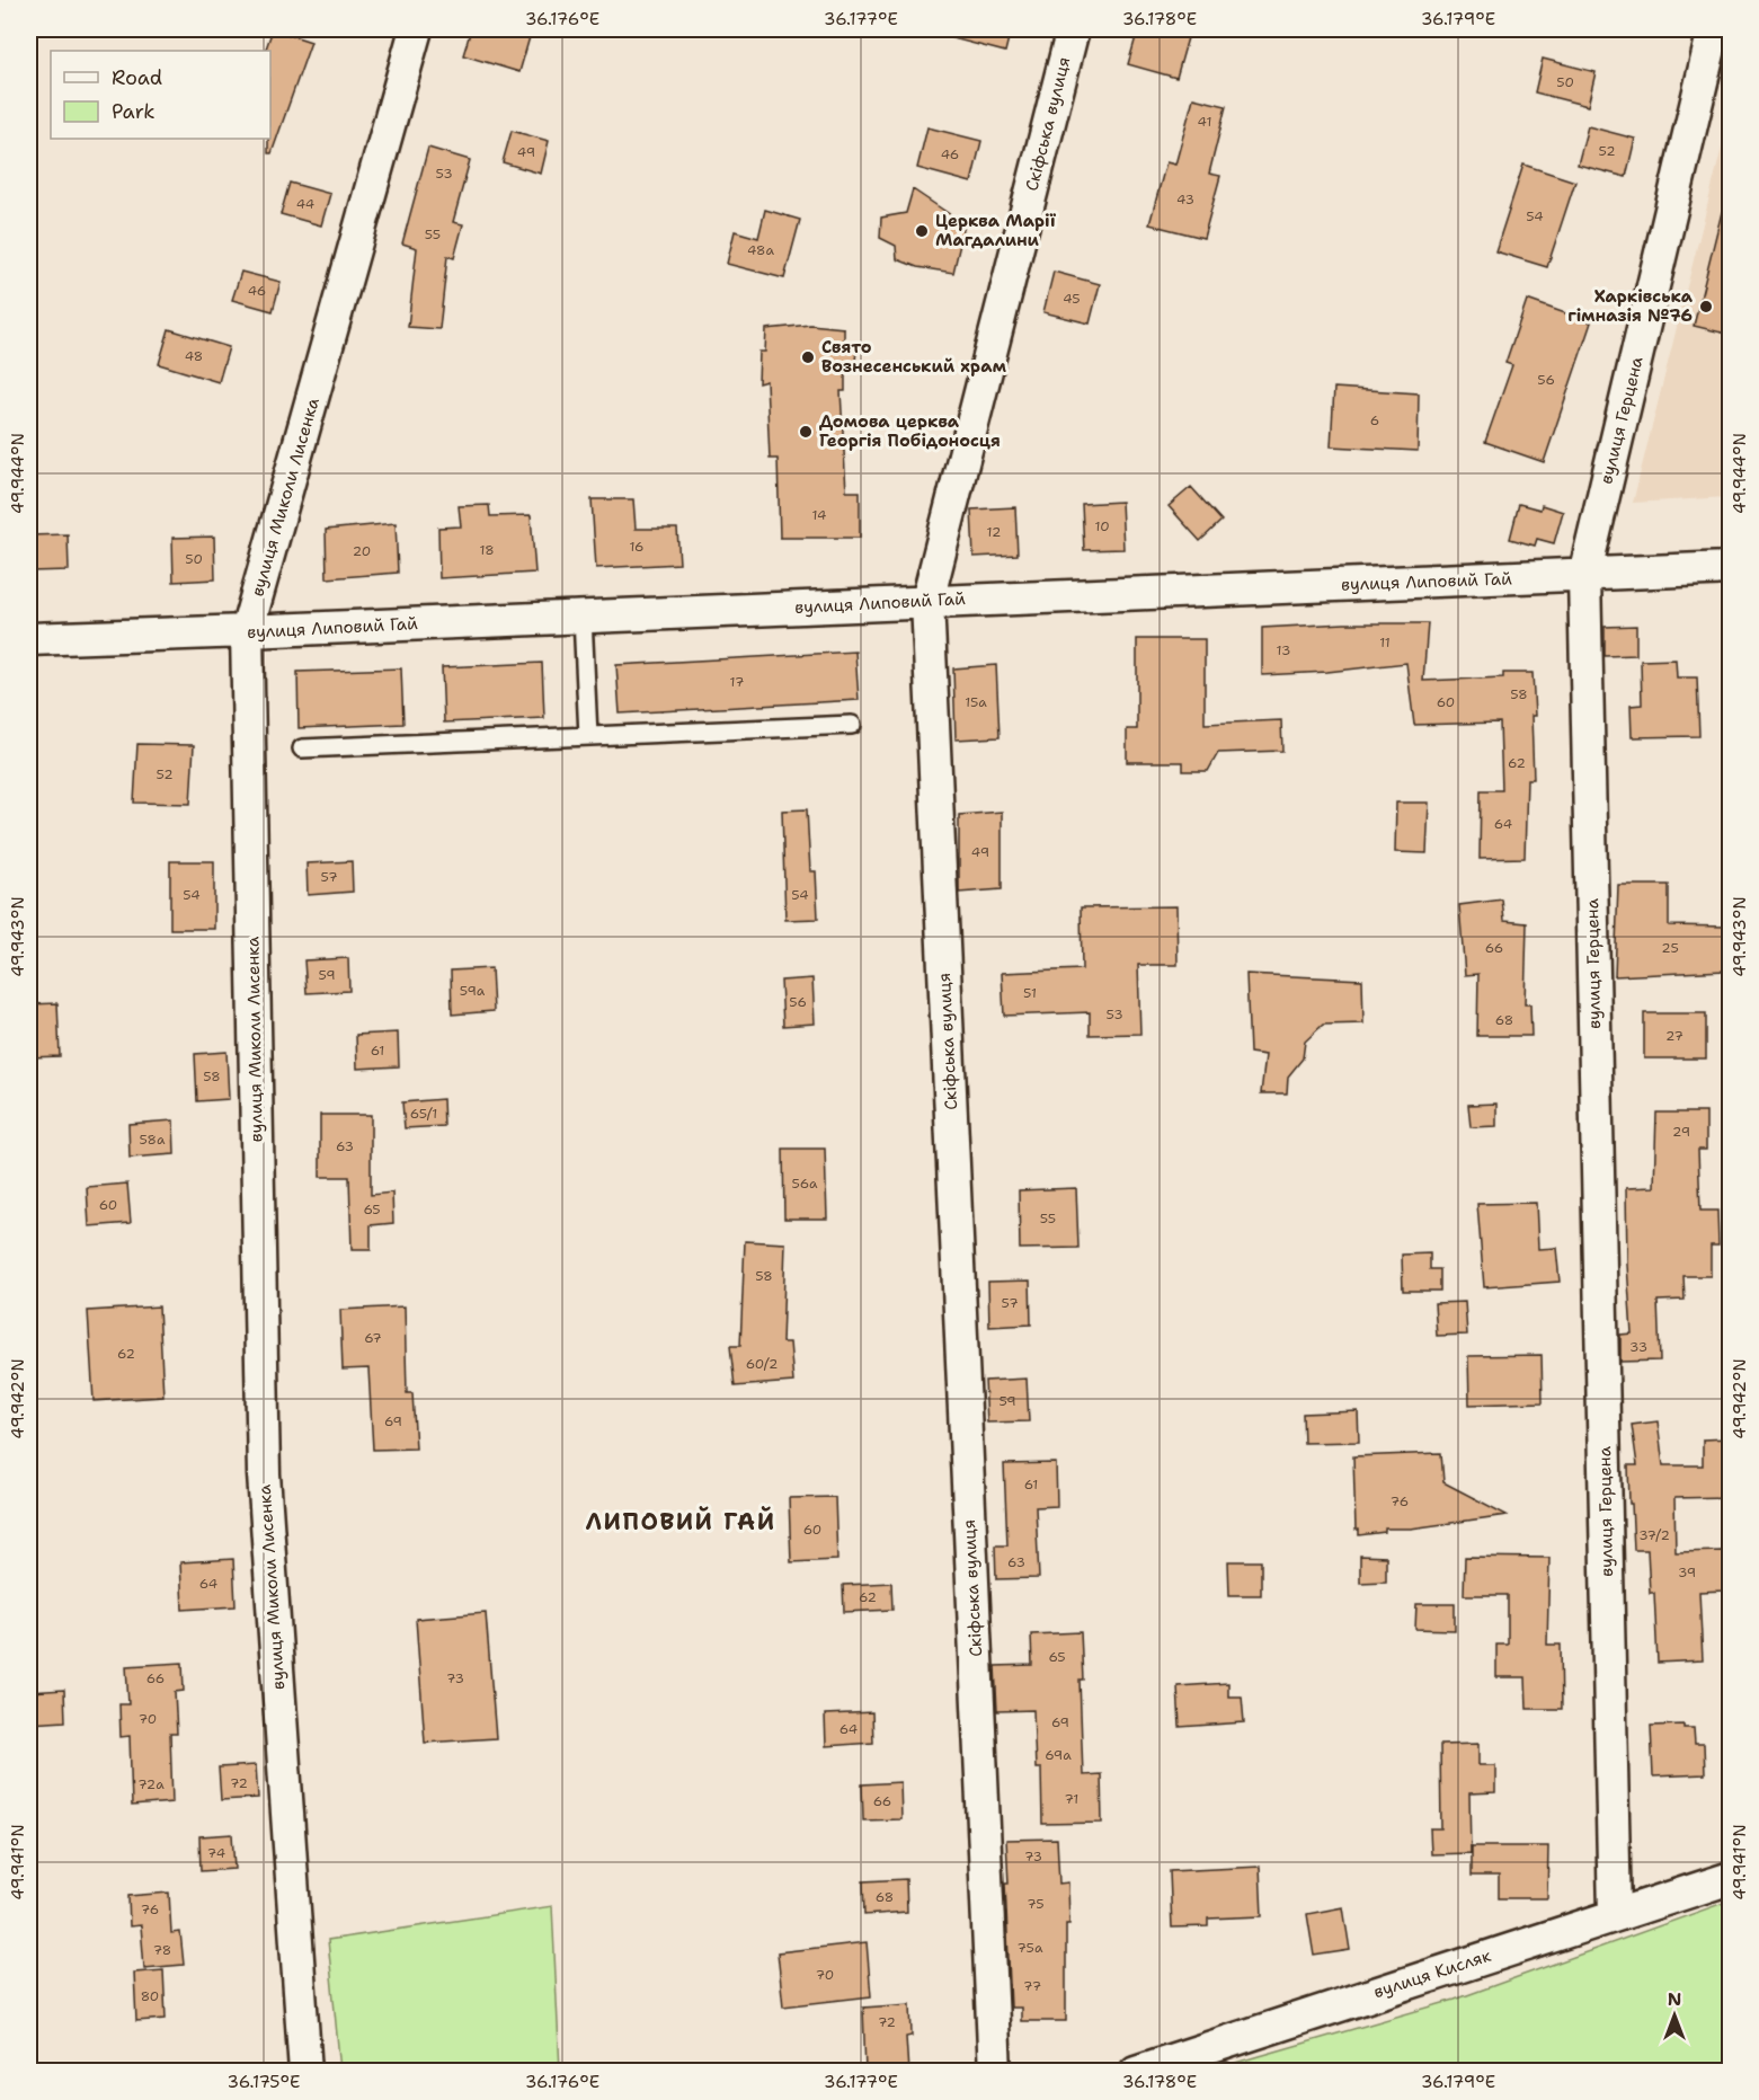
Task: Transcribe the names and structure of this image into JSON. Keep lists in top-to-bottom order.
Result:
{
  "streets": {
    "street": [
      "Скіфська вулиця",
      "вулиця Герцена",
      "вулиця Миколи Лисенка",
      "вулиця Липовий Гай",
      "вулиця Кисляк"
    ]
  },
  "crossings": [
    ["Скіфська вулиця", "вулиця Липовий Гай"],
    ["вулиця Герцена", "вулиця Липовий Гай"],
    ["вулиця Герцена", "вулиця Кисляк"],
    ["вулиця Миколи Лисенка", "вулиця Липовий Гай"]
  ],
  "districts": ["ЛИПОВИЙ ГАЙ"],
  "places": [
    "Церква Марії Магдалини",
    "Харківська гімназія №76",
    "Свято Вознесенський храм",
    "Домова церква Георгія Побідоносця"
  ],
  "house_numbers": [
    "50",
    "41",
    "52",
    "49",
    "46",
    "53",
    "43",
    "44",
    "54",
    "55",
    "48а",
    "46",
    "45",
    "48",
    "56",
    "6",
    "14",
    "10",
    "12",
    "16",
    "18",
    "20",
    "50",
    "11",
    "13",
    "17",
    "58",
    "15а",
    "60",
    "62",
    "52",
    "64",
    "49",
    "57",
    "54",
    "54",
    "66",
    "25",
    "59",
    "59а",
    "51",
    "56",
    "53",
    "68",
    "27",
    "61",
    "58",
    "65/1",
    "29",
    "58а",
    "63",
    "56а",
    "60",
    "65",
    "55",
    "58",
    "57",
    "67",
    "33",
    "62",
    "60/2",
    "59",
    "69",
    "61",
    "76",
    "60",
    "37/2",
    "63",
    "39",
    "64",
    "62",
    "65",
    "66",
    "73",
    "70",
    "69",
    "64",
    "69а",
    "72",
    "72а",
    "71",
    "66",
    "74",
    "73",
    "68",
    "75",
    "76",
    "75а",
    "78",
    "70",
    "77",
    "80",
    "72"
  ],
  "legend": ["Road", "Park"],
  "north": "top",
  "coordinates": [
    "36.176°E",
    "36.177°E",
    "36.178°E",
    "36.179°E",
    "49.944°N",
    "49.943°N",
    "49.942°N",
    "49.941°N",
    "36.175°E"
  ]
}
